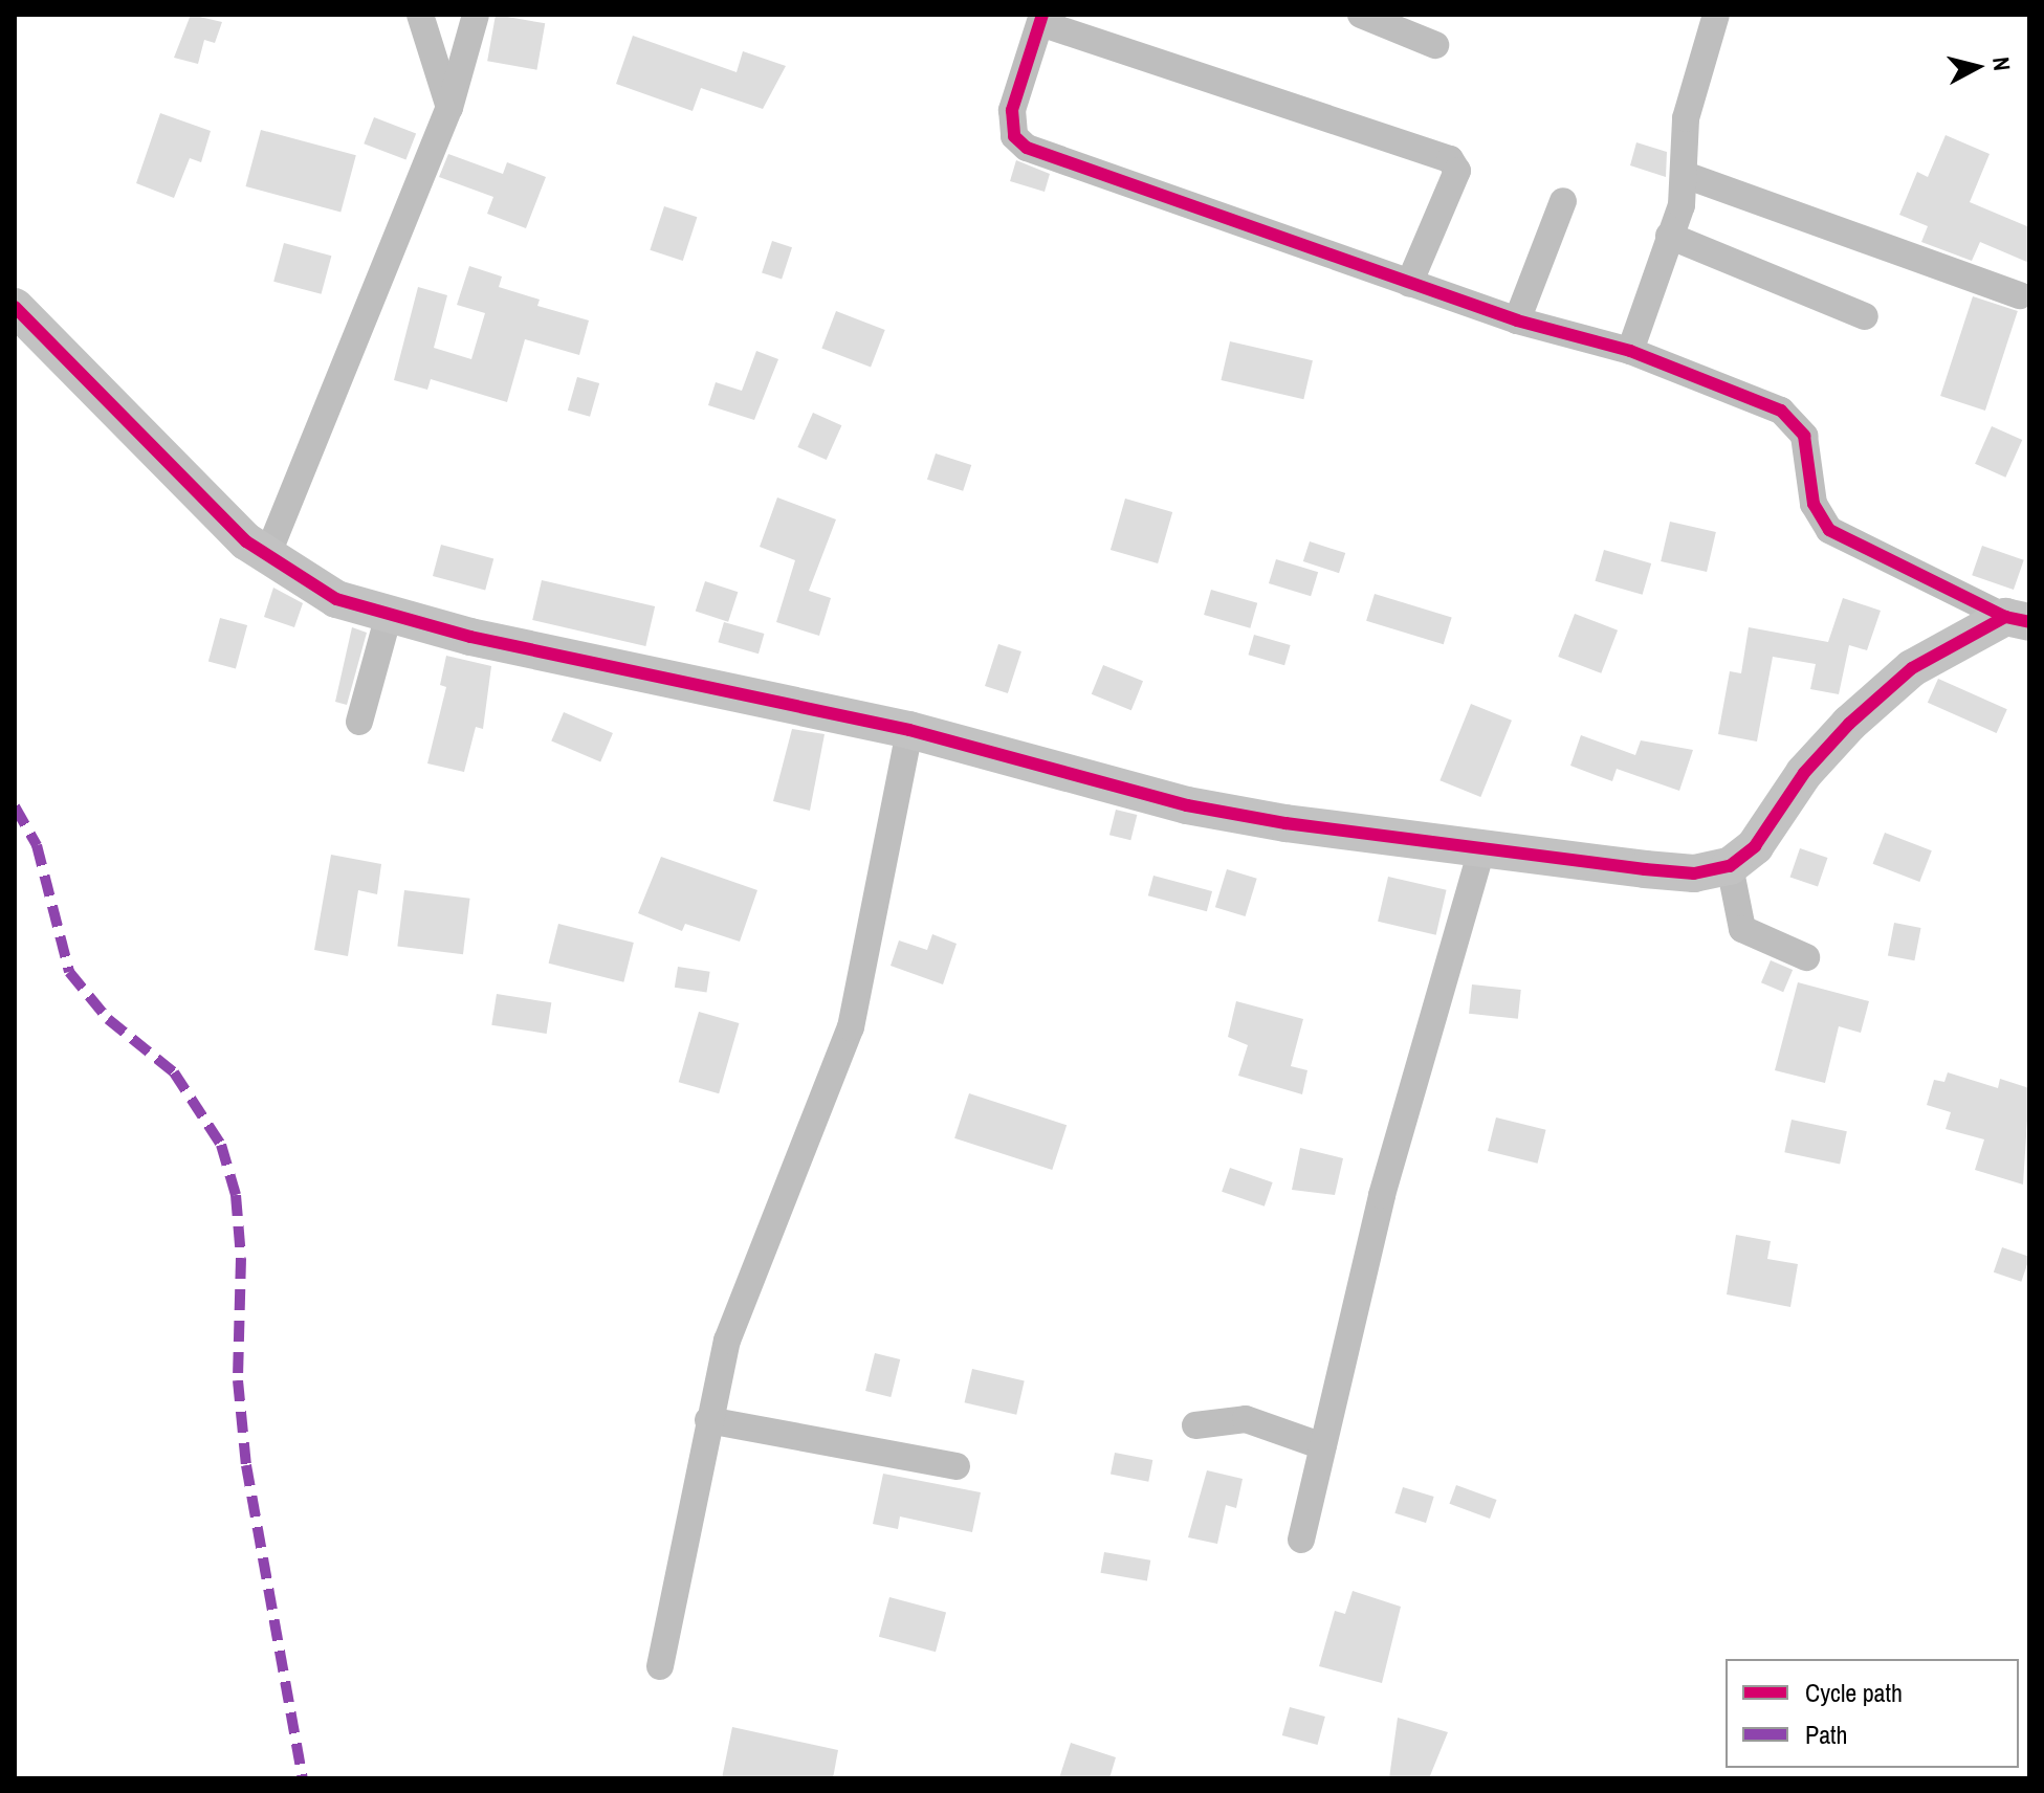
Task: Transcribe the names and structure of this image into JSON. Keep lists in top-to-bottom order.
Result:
{
  "legend": ["Cycle path", "Path"],
  "north": "right"
}
